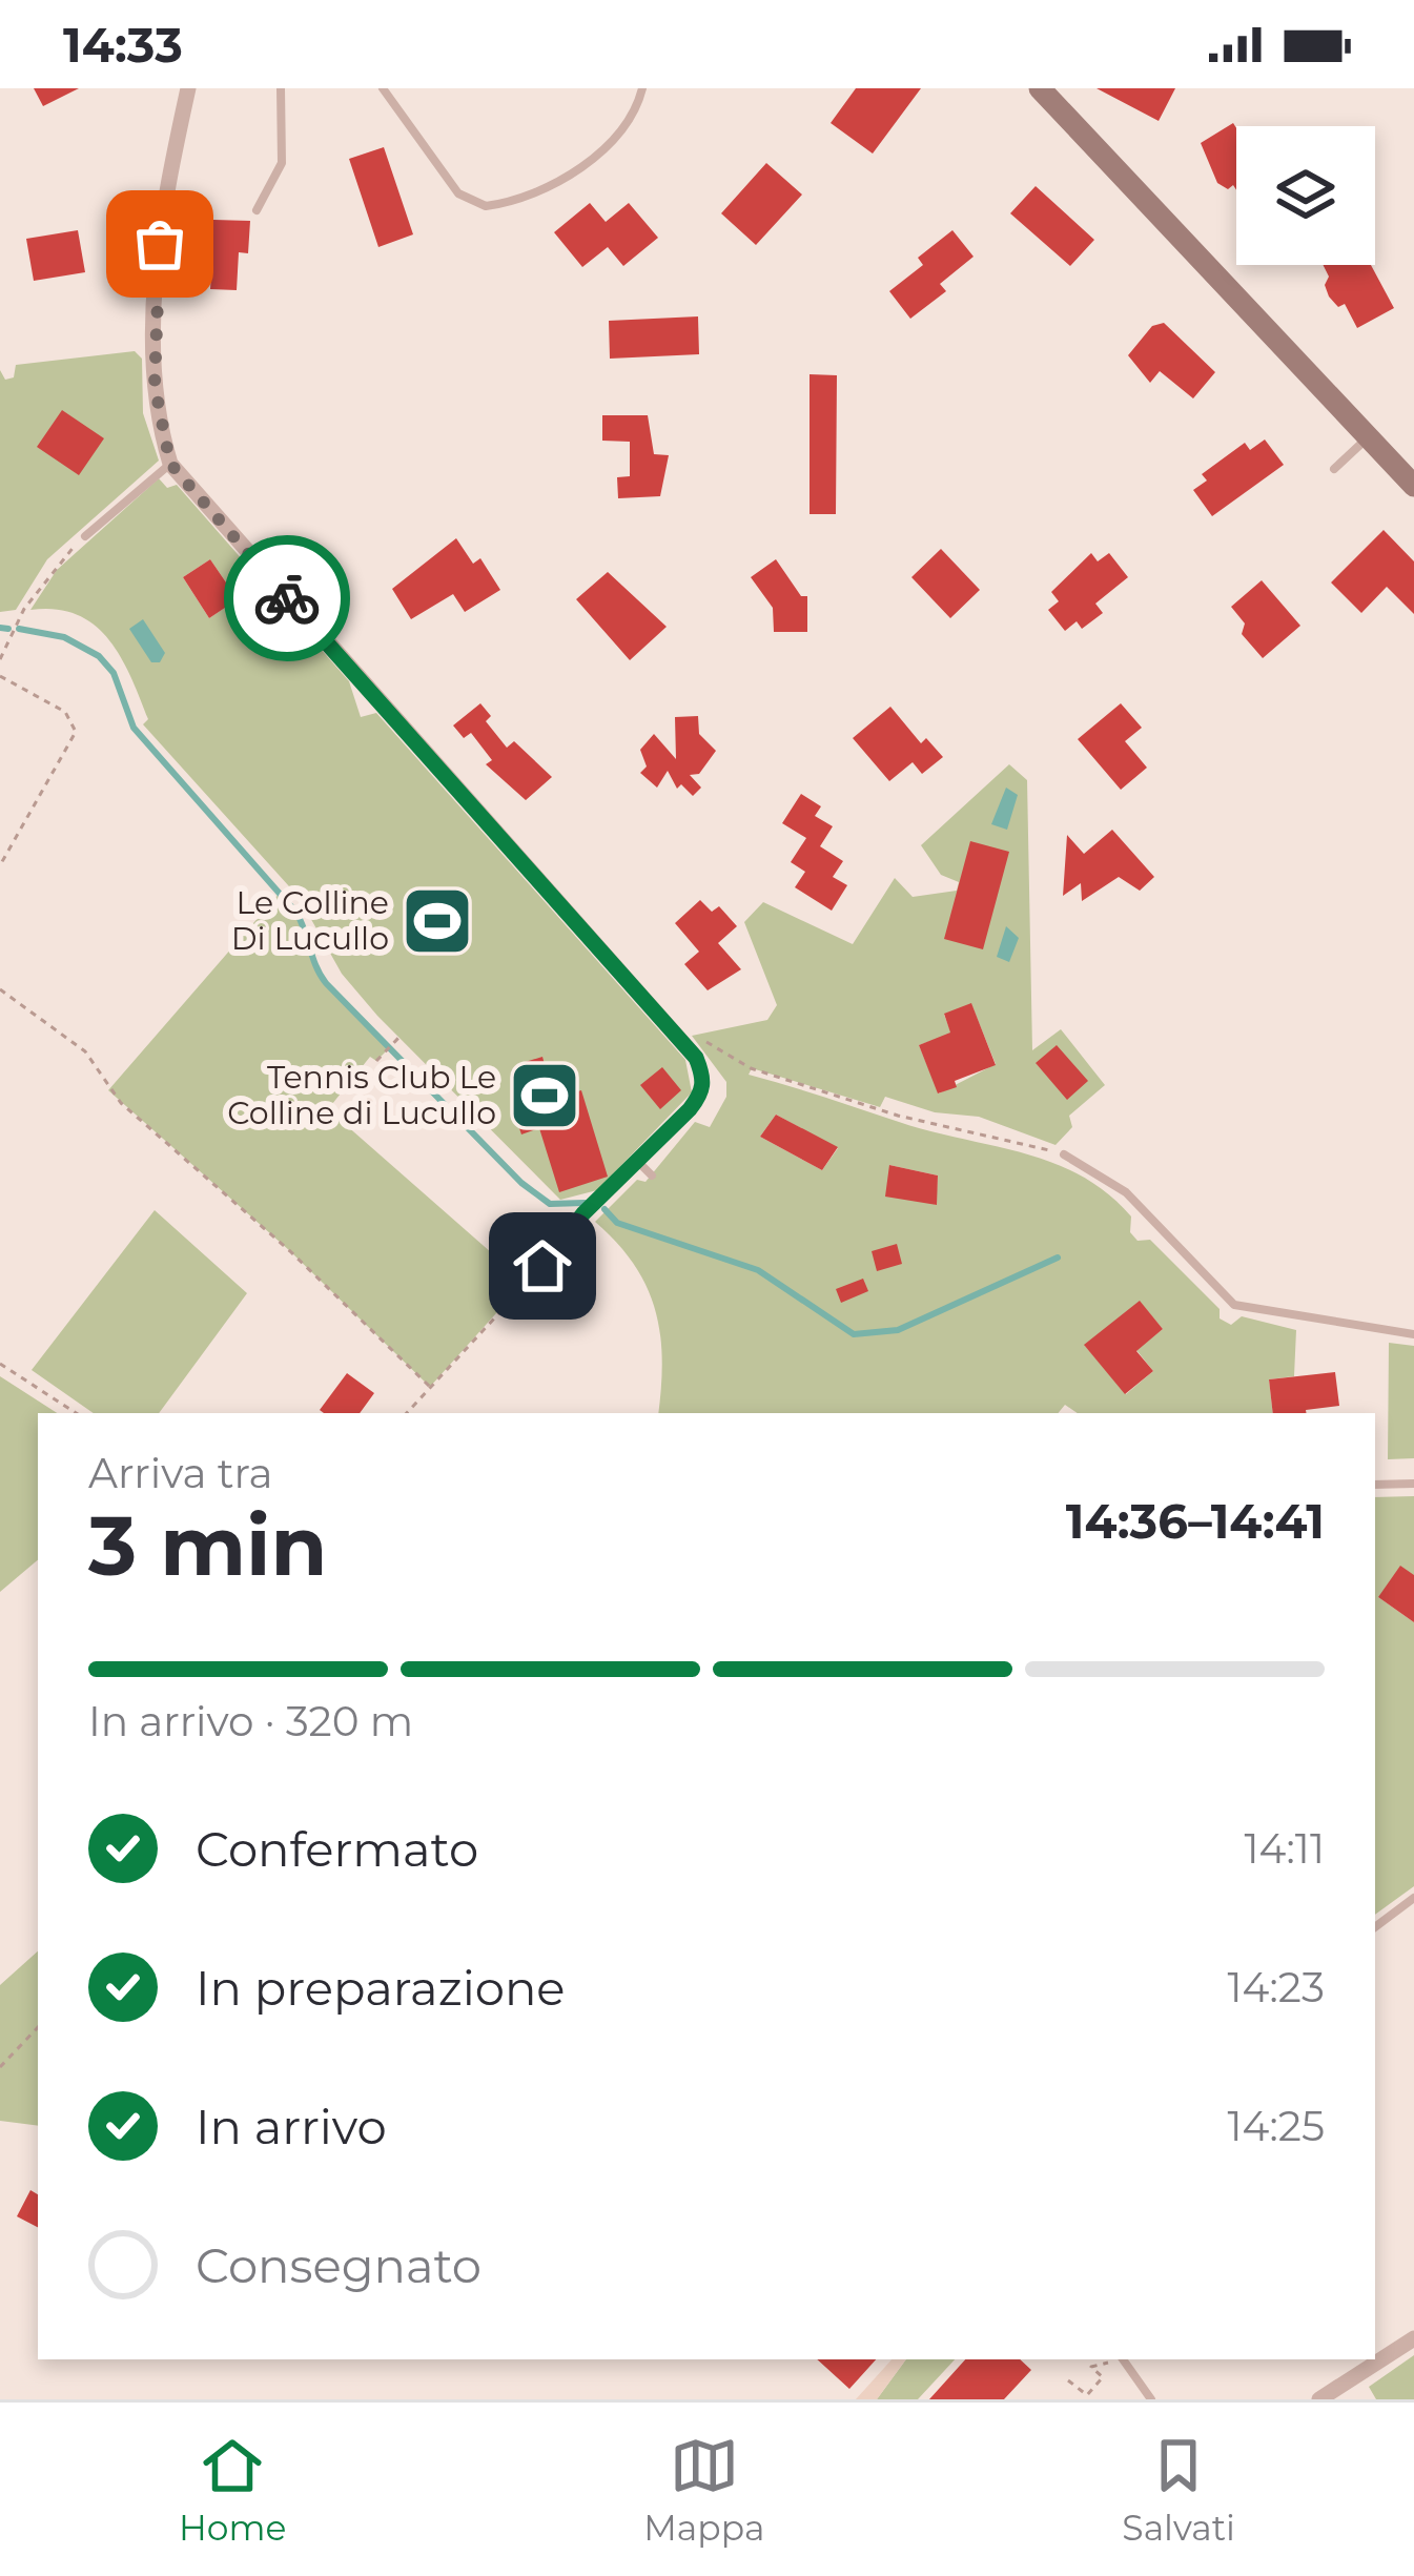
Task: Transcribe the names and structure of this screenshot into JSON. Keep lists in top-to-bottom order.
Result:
{
  "places": {
    "sports": ["Le Colline Di Lucullo", "Tennis Club Le Colline di Lucullo"]
  },
  "page": {
    "status": "14:33",
    "heading": ["3 min", "Arriva tra", "14:36–14:41"],
    "bar": "In arrivo · 320 m",
    "list": [
      ["Confermato", "14:11"],
      ["In preparazione", "14:23"],
      ["In arrivo", "14:25"],
      "Consegnato"
    ],
    "tabs": ["Home", "Mappa", "Salvati"]
  }
}
